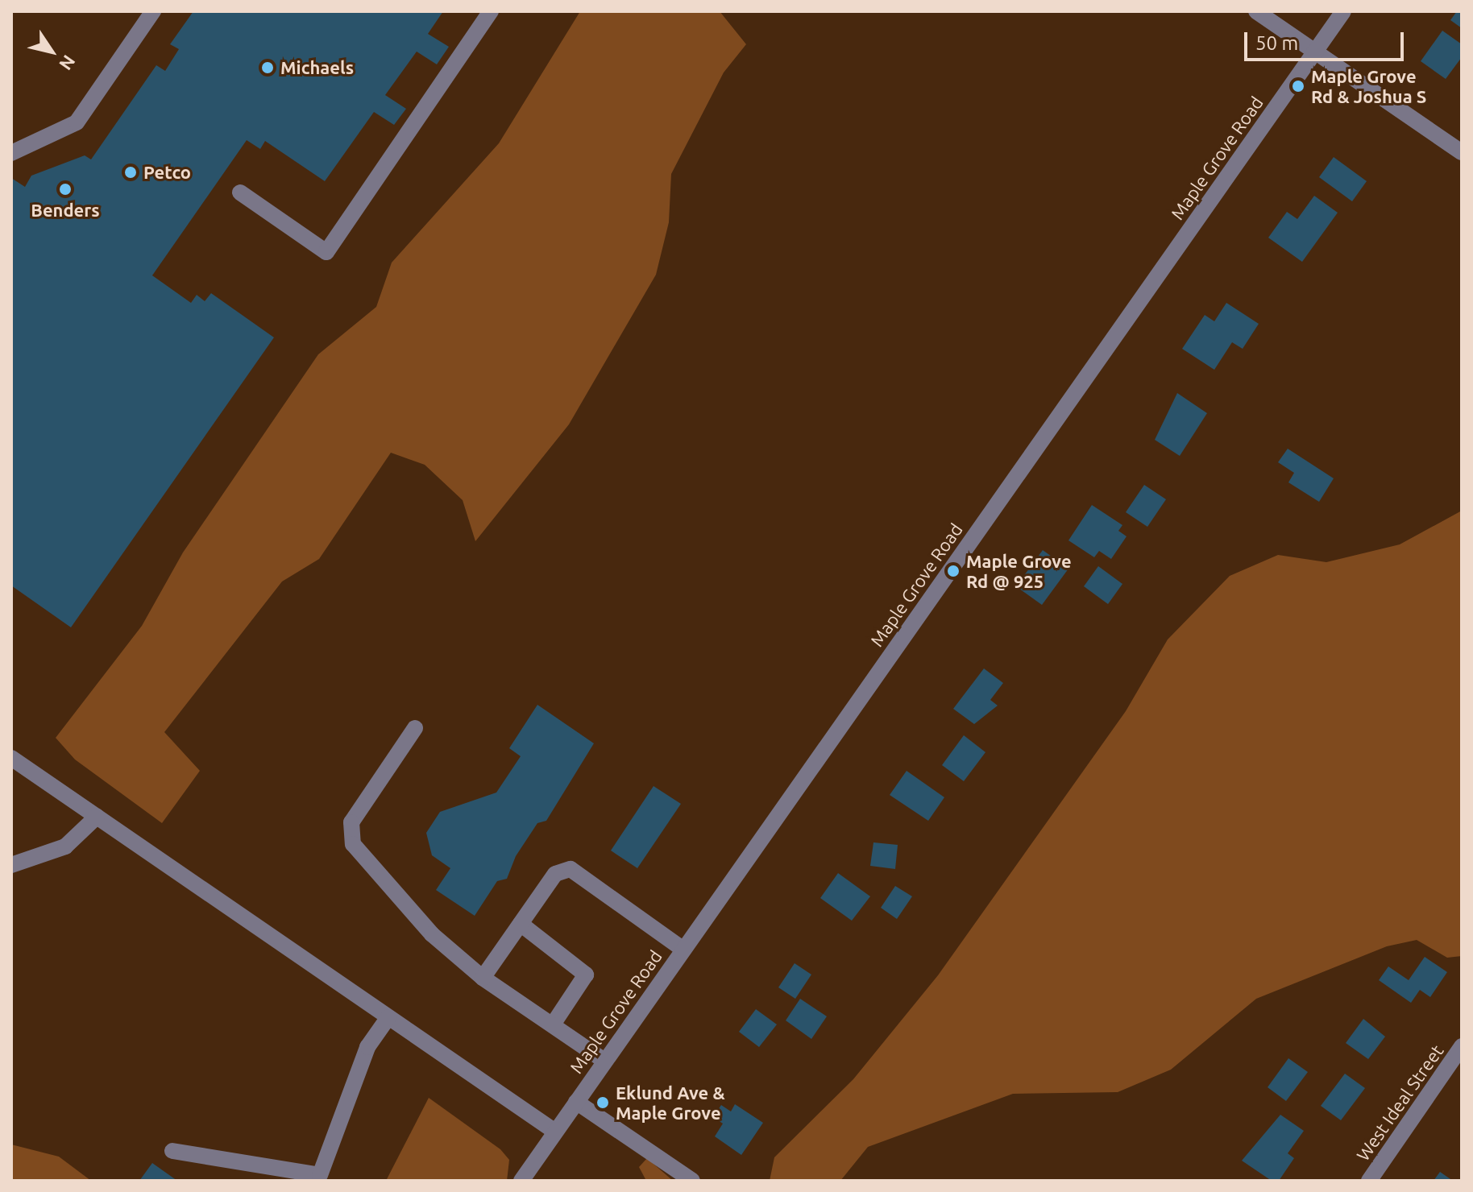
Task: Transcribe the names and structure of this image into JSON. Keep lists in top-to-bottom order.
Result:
{
  "streets": {
    "street": ["Maple Grove Road", "West Ideal Street"]
  },
  "places": [
    "Michaels",
    "Maple Grove Rd & Joshua S",
    "Petco",
    "Benders",
    "Maple Grove Rd @ 925",
    "Eklund Ave & Maple Grove"
  ],
  "scale_bar": "50 m",
  "north": "bottom right"
}
